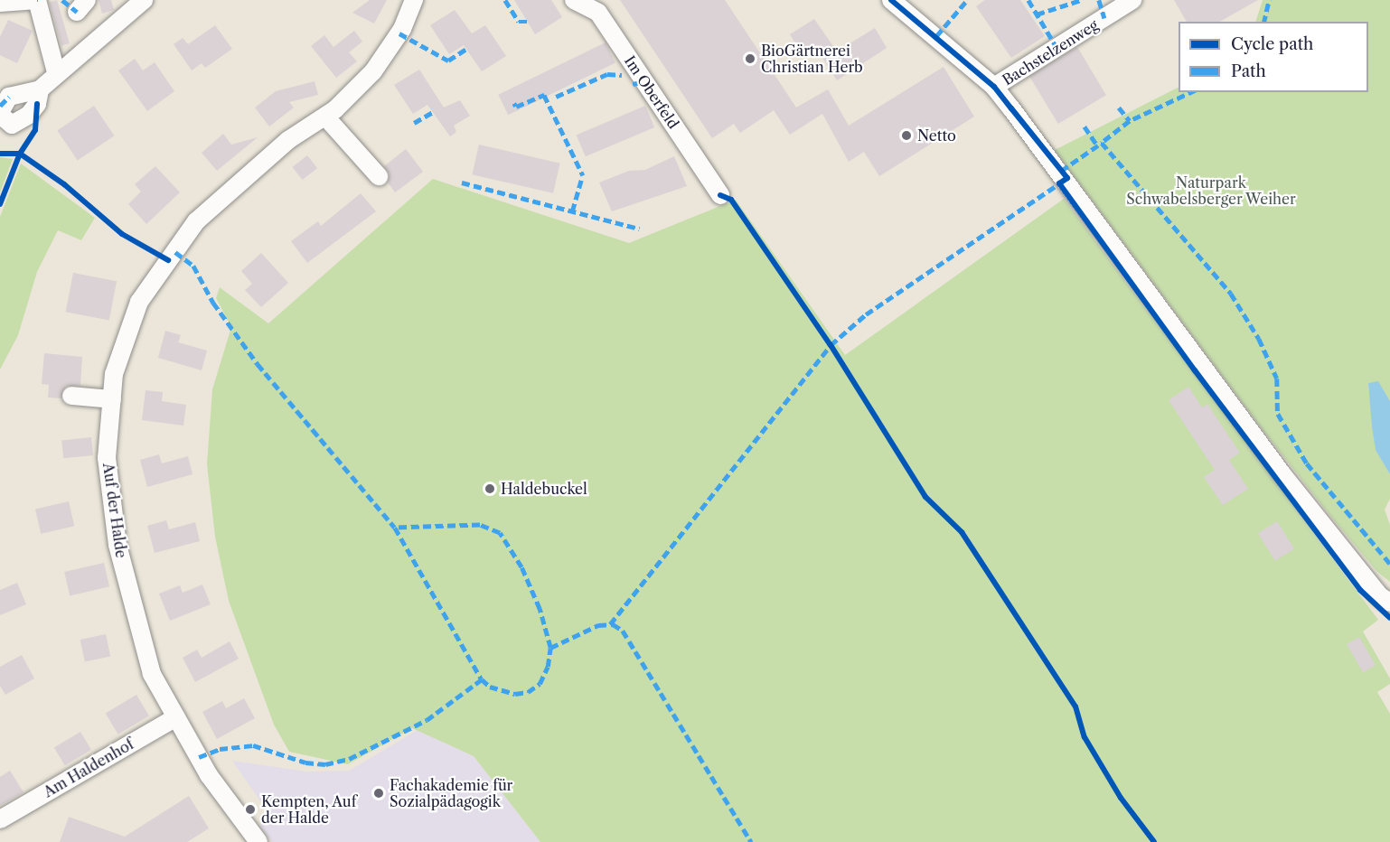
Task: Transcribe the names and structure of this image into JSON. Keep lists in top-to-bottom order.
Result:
{
  "streets": {
    "street": [
      "Bachstelzenweg",
      "Im Oberfeld",
      "Auf der Halde",
      "Am Haldenhof"
    ]
  },
  "crossings": [
    ["Auf der Halde", "Am Haldenhof"]
  ],
  "parks": ["Naturpark Schwabelsberger Weiher"],
  "places": [
    "BioGärtnerei Christian Herb",
    "Netto",
    "Haldebuckel",
    "Fachakademie für Sozialpädagogik",
    "Kempten, Auf der Halde"
  ],
  "legend": ["Cycle path", "Path"]
}
